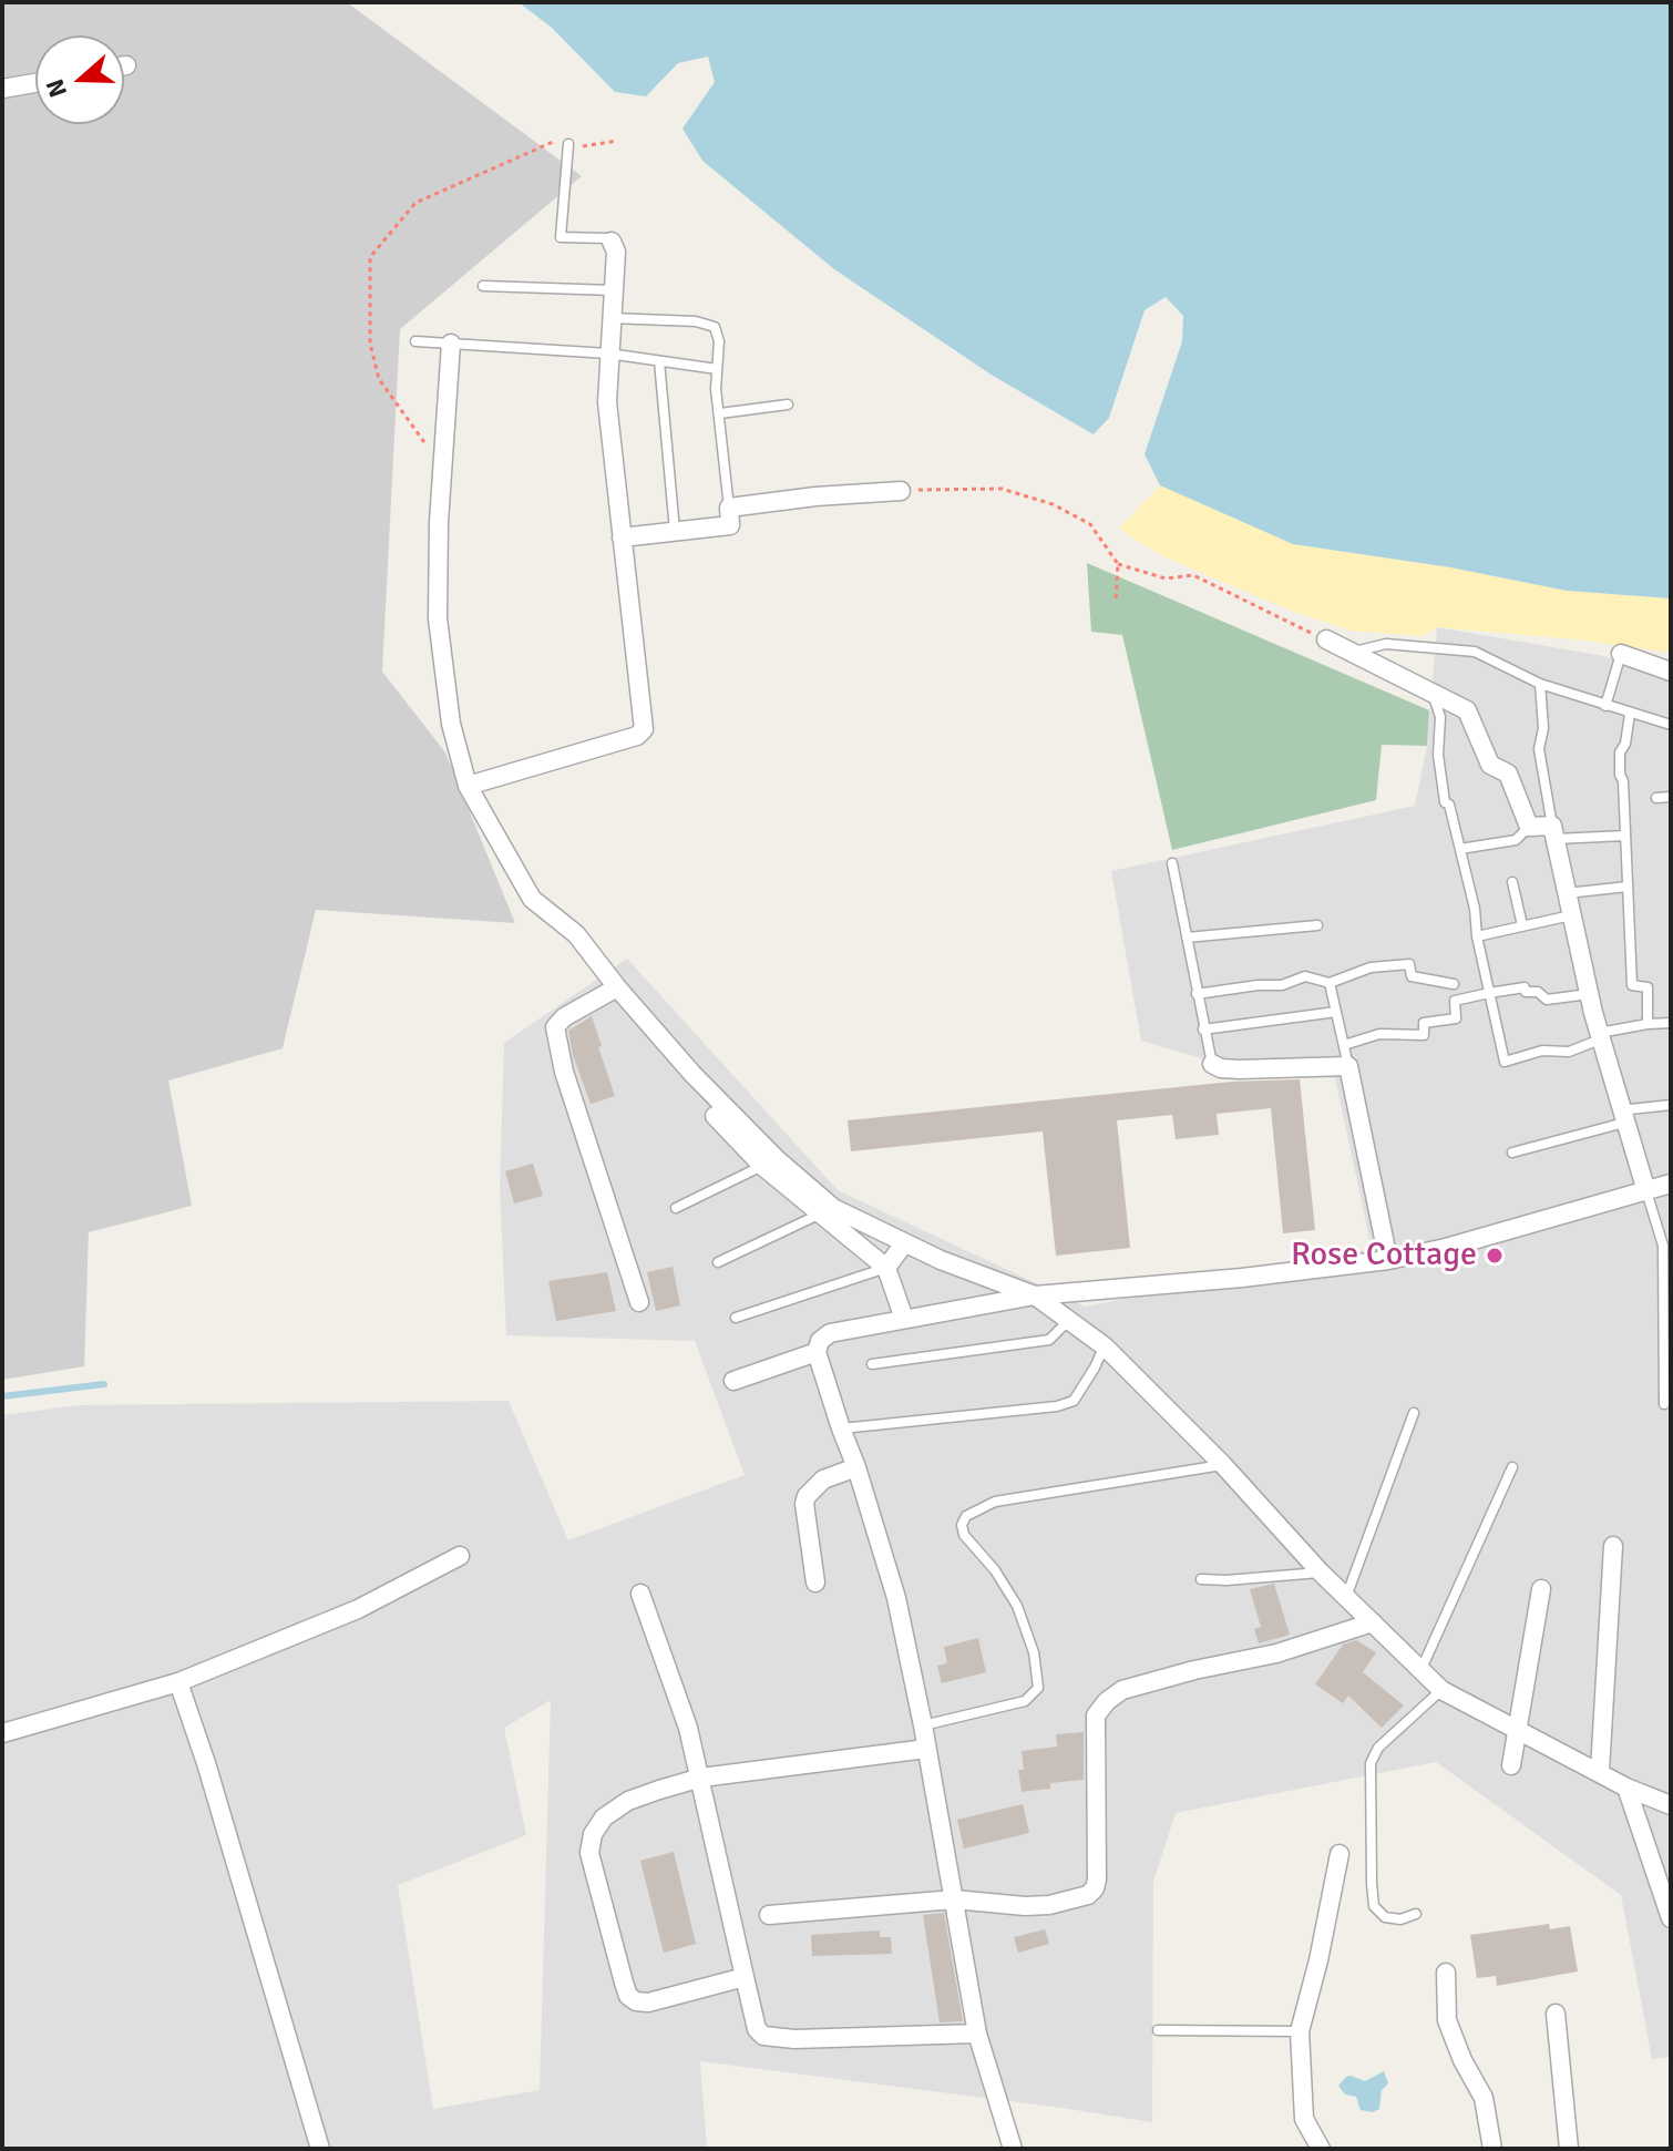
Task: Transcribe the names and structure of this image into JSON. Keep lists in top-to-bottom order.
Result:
{
  "places": ["Rose Cottage"],
  "north": "left"
}
